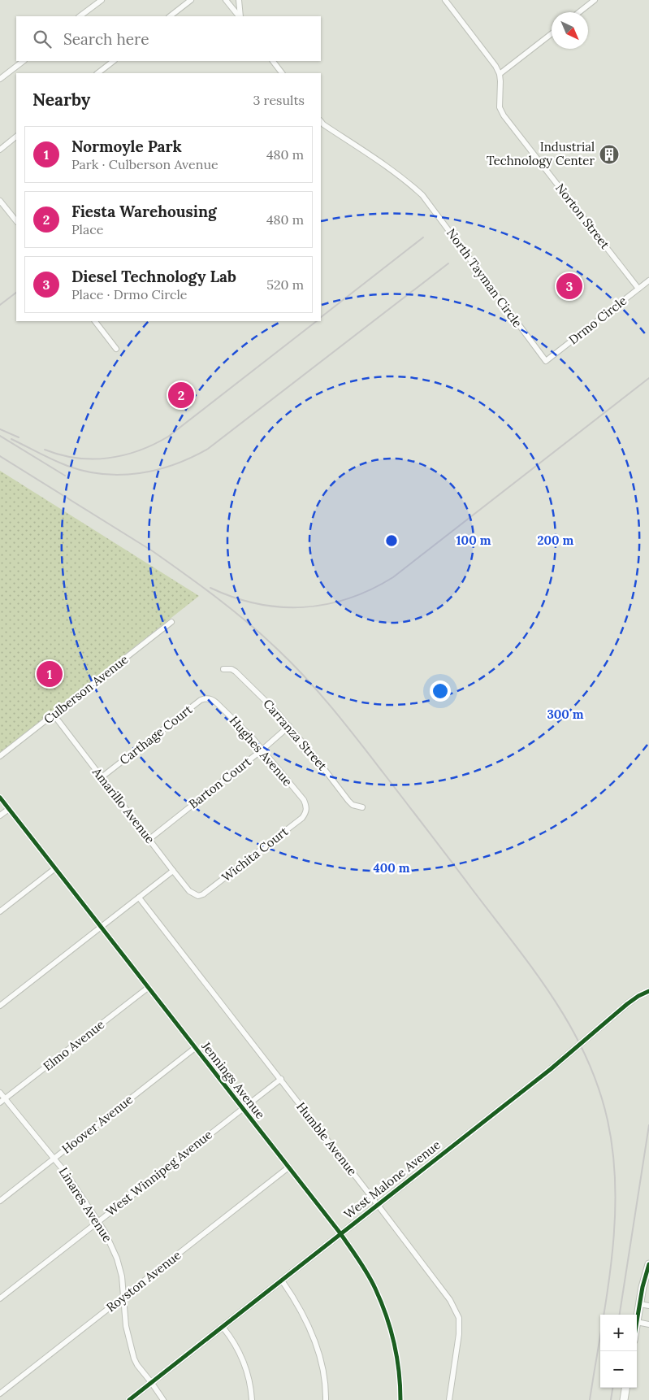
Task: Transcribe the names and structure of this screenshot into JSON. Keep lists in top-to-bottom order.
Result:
{
  "streets": {
    "street": [
      "Norton Street",
      "North Tayman Circle",
      "Drmo Circle",
      "Culberson Avenue",
      "Carthage Court",
      "Carranza Street",
      "Hughes Avenue",
      "Barton Court",
      "Amarillo Avenue",
      "Wichita Court",
      "Elmo Avenue",
      "Jennings Avenue",
      "Hoover Avenue",
      "Humble Avenue",
      "West Winnipeg Avenue",
      "West Malone Avenue",
      "Linares Avenue",
      "Royston Avenue"
    ]
  },
  "crossings": [
    ["Norton Street", "Drmo Circle"],
    ["North Tayman Circle", "Drmo Circle"],
    ["Culberson Avenue", "Amarillo Avenue"],
    ["Carthage Court", "Hughes Avenue"],
    ["Carthage Court", "Amarillo Avenue"],
    ["Carranza Street", "Barton Court"],
    ["Hughes Avenue", "Barton Court"],
    ["Hughes Avenue", "Wichita Court"],
    ["Barton Court", "Amarillo Avenue"],
    ["Amarillo Avenue", "Wichita Court"],
    ["Elmo Avenue", "Jennings Avenue"],
    ["Elmo Avenue", "Linares Avenue"],
    ["Jennings Avenue", "Hoover Avenue"],
    ["Jennings Avenue", "West Winnipeg Avenue"],
    ["Jennings Avenue", "West Malone Avenue"],
    ["Jennings Avenue", "Royston Avenue"],
    ["Hoover Avenue", "Linares Avenue"],
    ["Humble Avenue", "West Winnipeg Avenue"],
    ["Humble Avenue", "West Malone Avenue"],
    ["West Winnipeg Avenue", "Linares Avenue"],
    ["West Malone Avenue", "Linares Avenue"],
    ["Linares Avenue", "Royston Avenue"]
  ],
  "places": {
    "building": ["Industrial Technology Center"]
  },
  "north": "bottom right",
  "page": {
    "search": "Search here",
    "heading": ["Nearby", "3 results"],
    "list": [
      {
        "mark": "1",
        "name": "Normoyle Park",
        "note": "Park · Culberson Avenue",
        "value": "480 m"
      },
      {
        "mark": "2",
        "name": "Fiesta Warehousing",
        "note": "Place",
        "value": "480 m"
      },
      {
        "mark": "3",
        "name": "Diesel Technology Lab",
        "note": "Place · Drmo Circle",
        "value": "520 m"
      }
    ],
    "pins": ["3", "2", "1"],
    "map_buttons": ["+", "−"]
  },
  "rings": [
    "100 m",
    "200 m",
    "300 m",
    "400 m"
  ]
}
